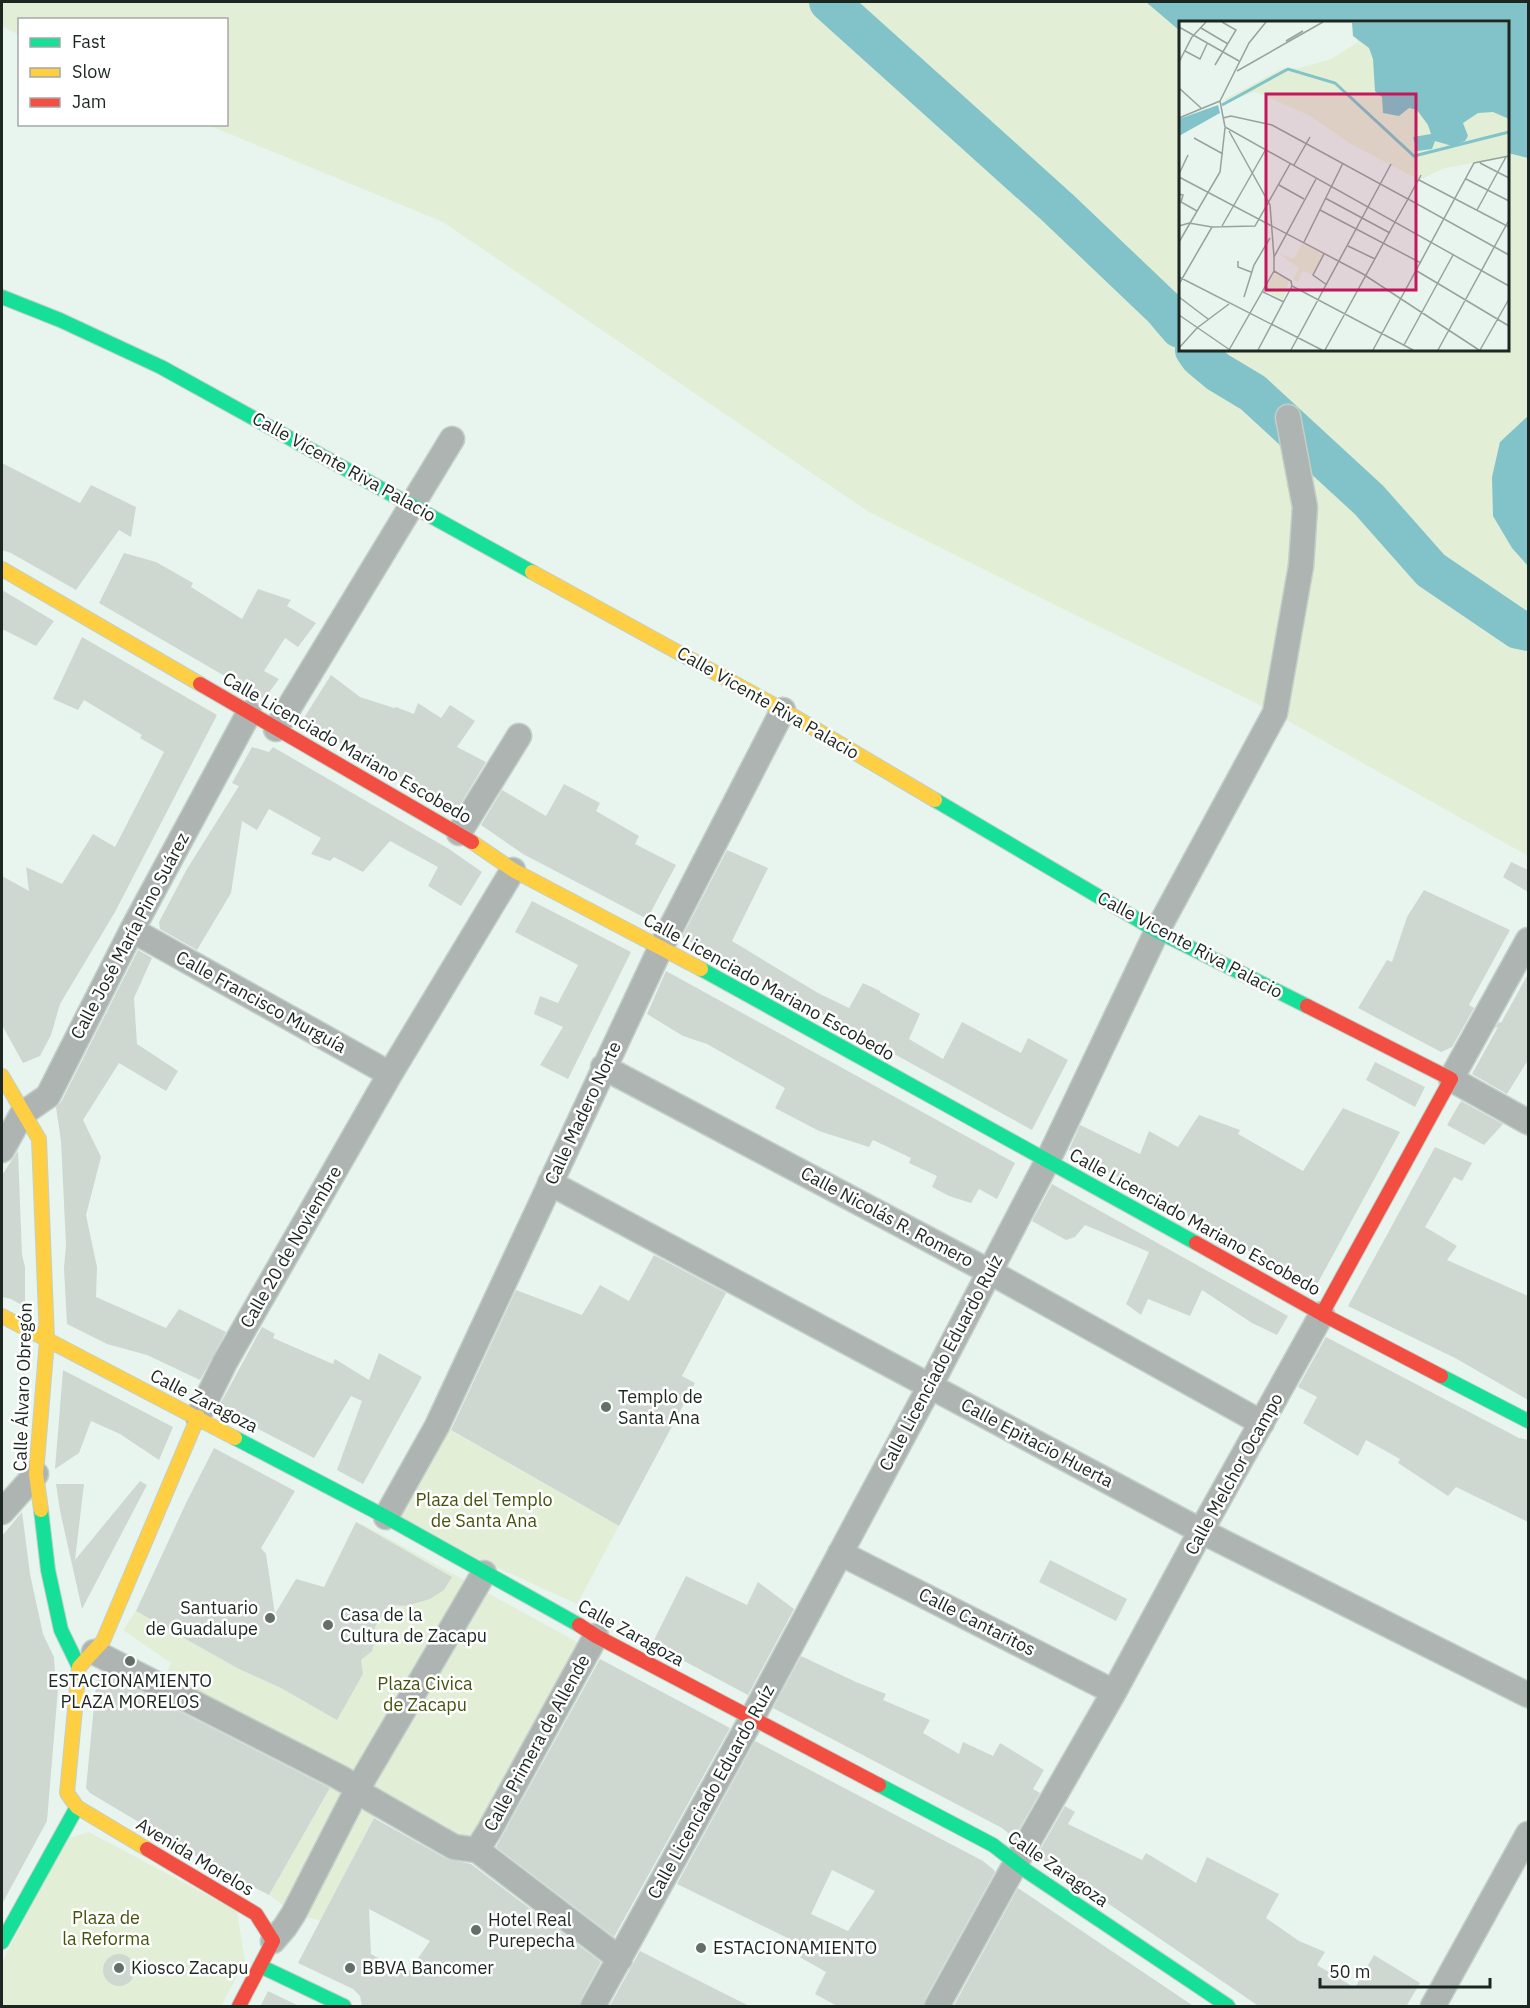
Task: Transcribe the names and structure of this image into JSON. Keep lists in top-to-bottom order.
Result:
{
  "streets": {
    "main road": [
      "Calle Vicente Riva Palacio",
      "Calle Licenciado Mariano Escobedo",
      "Calle 20 de Noviembre",
      "Calle Álvaro Obregón",
      "Calle Zaragoza",
      "Calle Melchor Ocampo",
      "Avenida Morelos"
    ],
    "street": [
      "Calle José María Pino Suárez",
      "Calle Francisco Murguía",
      "Calle Madero Norte",
      "Calle Nicolás R. Romero",
      "Calle Licenciado Eduardo Ruíz",
      "Calle Epitacio Huerta",
      "Calle Cantaritos",
      "Calle Primera de Allende"
    ]
  },
  "crossings": [
    ["Calle Vicente Riva Palacio", "Calle Madero Norte"],
    ["Calle Vicente Riva Palacio", "Calle Licenciado Eduardo Ruíz"],
    ["Calle Vicente Riva Palacio", "Calle Melchor Ocampo"],
    ["Calle Licenciado Mariano Escobedo", "Calle José María Pino Suárez"],
    ["Calle Licenciado Mariano Escobedo", "Calle Madero Norte"],
    ["Calle Licenciado Mariano Escobedo", "Calle 20 de Noviembre"],
    ["Calle Licenciado Mariano Escobedo", "Calle Licenciado Eduardo Ruíz"],
    ["Calle Licenciado Mariano Escobedo", "Calle Melchor Ocampo"],
    ["Calle José María Pino Suárez", "Calle Francisco Murguía"],
    ["Calle José María Pino Suárez", "Calle Álvaro Obregón"],
    ["Calle Francisco Murguía", "Calle 20 de Noviembre"],
    ["Calle Madero Norte", "Calle Nicolás R. Romero"],
    ["Calle Madero Norte", "Calle Zaragoza"],
    ["Calle Madero Norte", "Calle Epitacio Huerta"],
    ["Calle Nicolás R. Romero", "Calle Licenciado Eduardo Ruíz"],
    ["Calle Nicolás R. Romero", "Calle Melchor Ocampo"],
    ["Calle 20 de Noviembre", "Calle Álvaro Obregón"],
    ["Calle 20 de Noviembre", "Calle Zaragoza"],
    ["Calle Licenciado Eduardo Ruíz", "Calle Zaragoza"],
    ["Calle Licenciado Eduardo Ruíz", "Calle Epitacio Huerta"],
    ["Calle Licenciado Eduardo Ruíz", "Calle Cantaritos"],
    ["Calle Álvaro Obregón", "Calle Zaragoza"],
    ["Calle Zaragoza", "Calle Melchor Ocampo"],
    ["Calle Zaragoza", "Calle Primera de Allende"],
    ["Calle Epitacio Huerta", "Calle Melchor Ocampo"],
    ["Calle Melchor Ocampo", "Calle Cantaritos"]
  ],
  "parks": ["Plaza del Templo de Santa Ana", "Plaza Civica de Zacapu", "Plaza de la Reforma"],
  "places": [
    "Templo de Santa Ana",
    "Santuario de Guadalupe",
    "Casa de la Cultura de Zacapu",
    "ESTACIONAMIENTO PLAZA MORELOS",
    "Hotel Real Purepecha",
    "ESTACIONAMIENTO",
    "Kiosco Zacapu",
    "BBVA Bancomer"
  ],
  "legend": ["Fast", "Slow", "Jam"],
  "scale_bar": "50 m"
}
